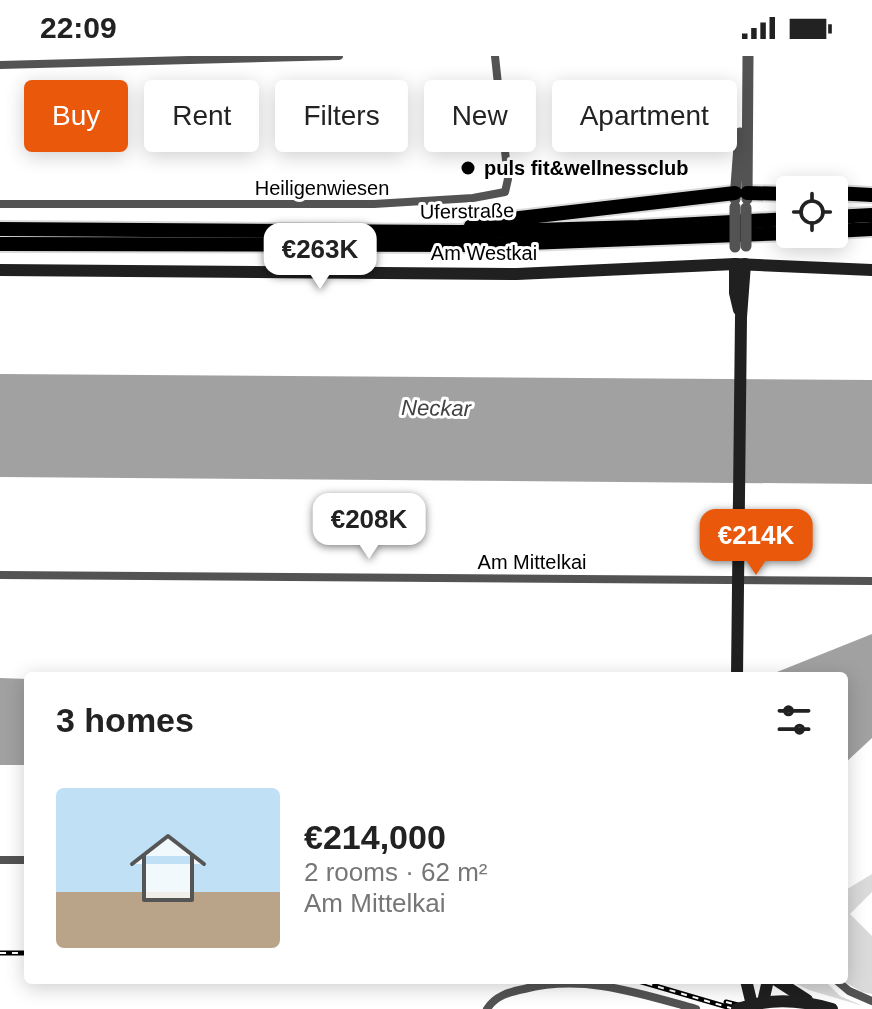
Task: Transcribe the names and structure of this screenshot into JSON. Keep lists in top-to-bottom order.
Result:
{
  "streets": {
    "highway": ["Uferstraße"],
    "main road": ["Am Westkai"],
    "street": ["Heiligenwiesen", "Am Mittelkai"]
  },
  "water": ["Neckar"],
  "places": ["puls fit&wellnessclub"],
  "page": {
    "status": "22:09",
    "chip": [
      "Buy",
      "Rent",
      "Filters",
      "New",
      "Apartment"
    ],
    "price": ["€263K", "€208K", "€214K"],
    "heading": "3 homes",
    "list": [
      {
        "name": "€214,000",
        "note": "2 rooms · 62 m² · Am Mittelkai"
      }
    ]
  }
}
